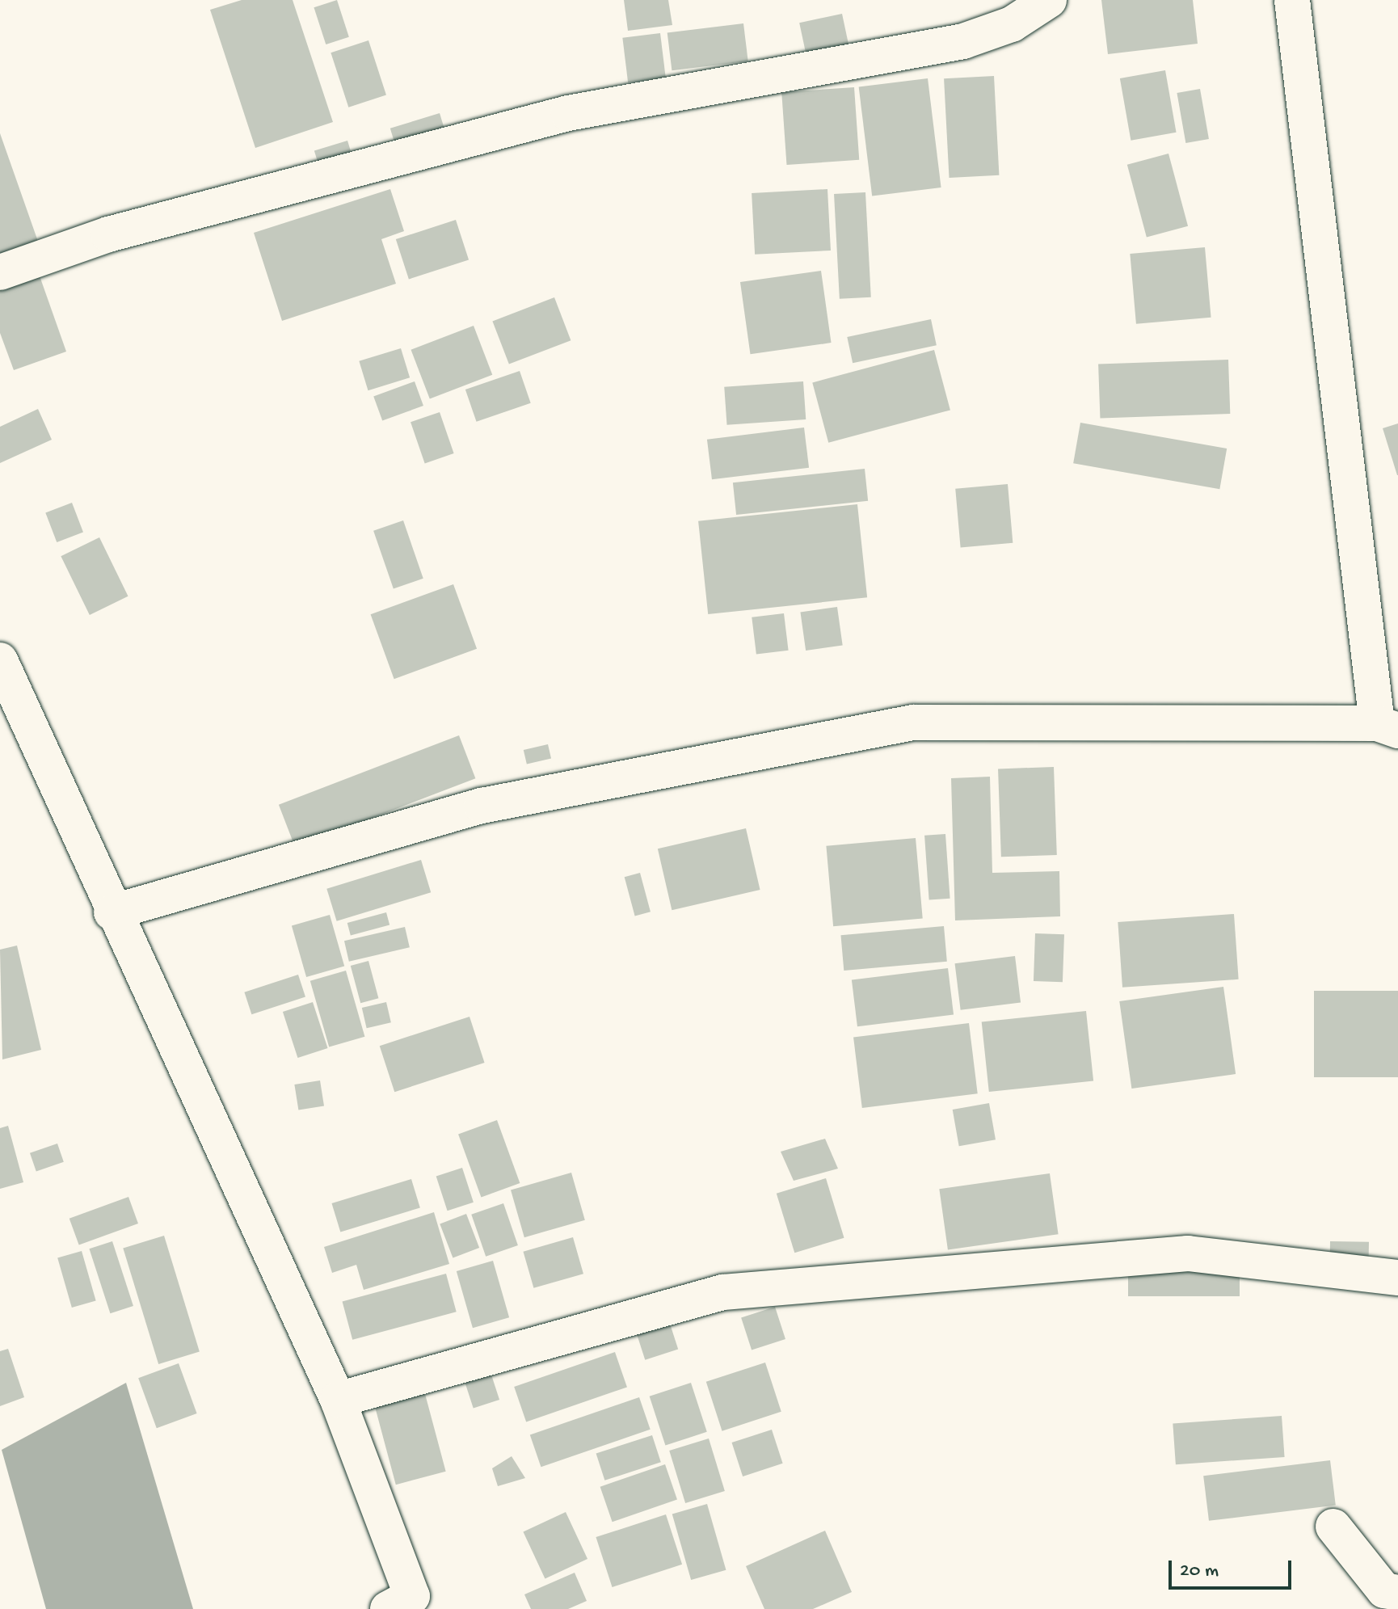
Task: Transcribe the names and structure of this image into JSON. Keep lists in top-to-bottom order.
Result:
{
  "scale_bar": "20 m"
}
